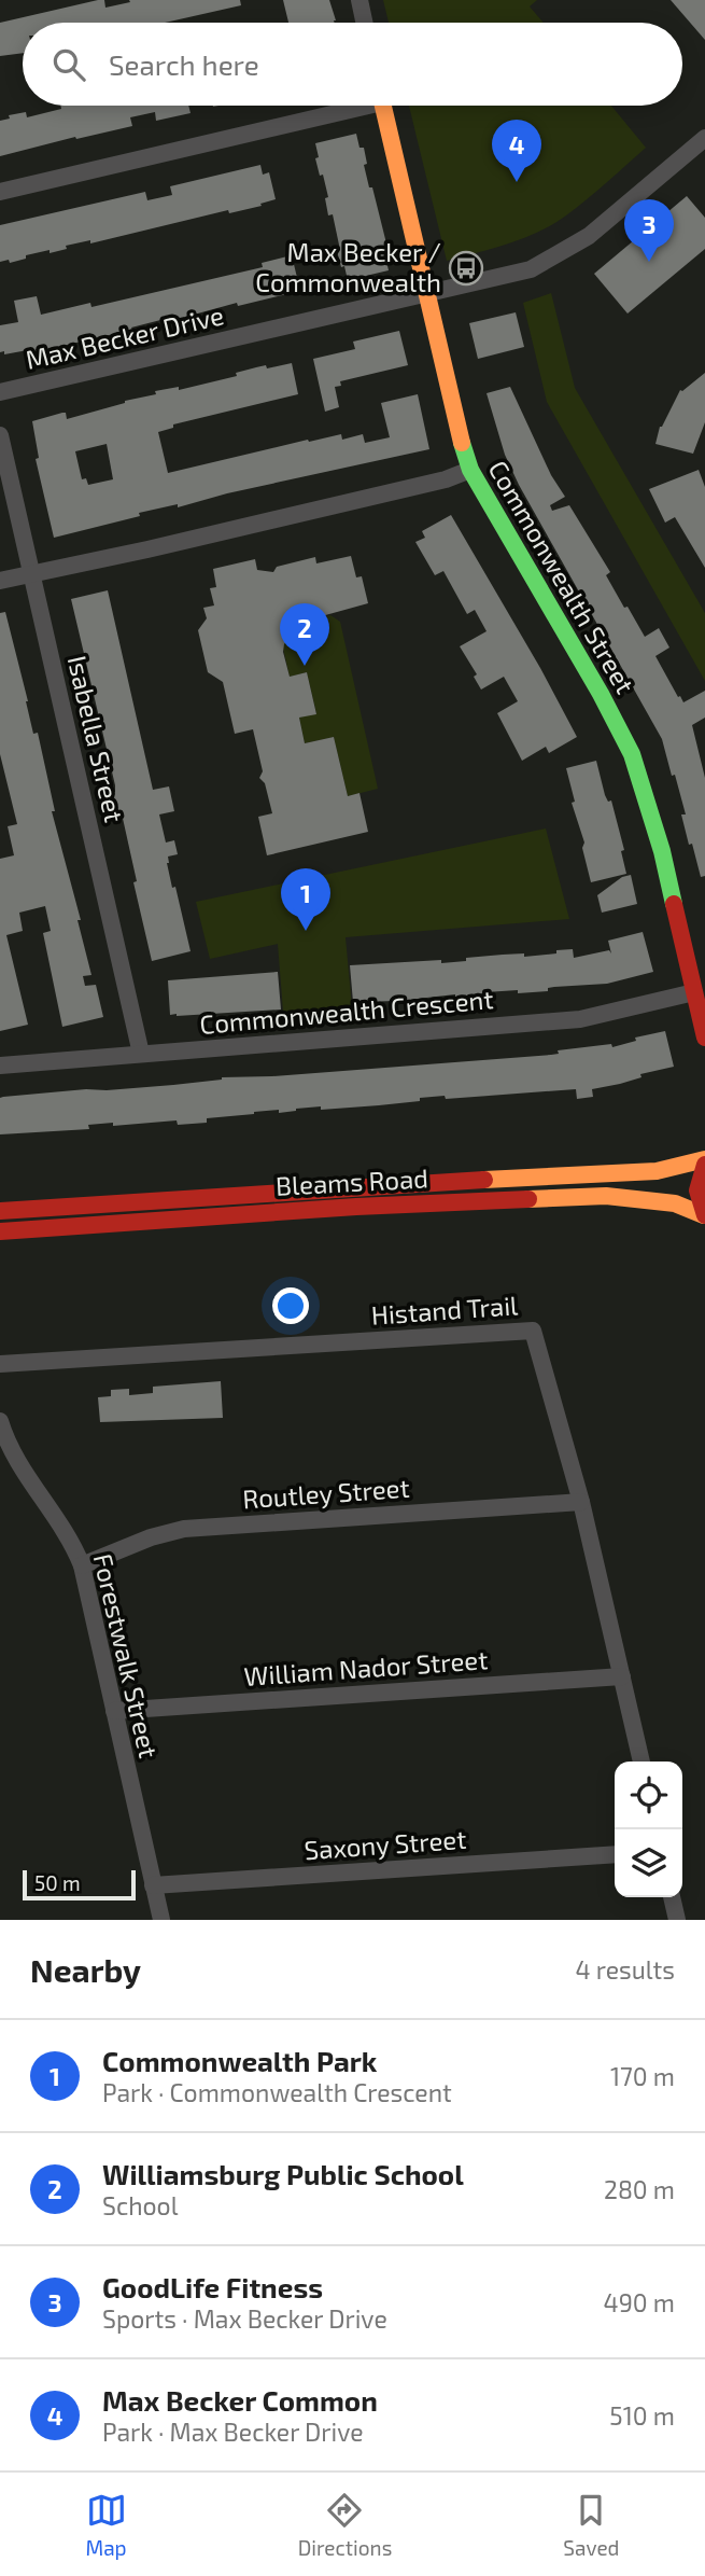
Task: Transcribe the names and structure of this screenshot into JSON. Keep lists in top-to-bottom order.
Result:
{
  "streets": {
    "main road": ["Commonwealth Street", "Bleams Road"],
    "street": [
      "Max Becker Drive",
      "Isabella Street",
      "Commonwealth Crescent",
      "Histand Trail",
      "Routley Street",
      "Forestwalk Street",
      "William Nador Street",
      "Saxony Street"
    ]
  },
  "crossings": [
    ["Max Becker Drive", "Commonwealth Street"],
    ["Commonwealth Street", "Commonwealth Crescent"],
    ["Isabella Street", "Commonwealth Crescent"],
    ["Histand Trail", "Routley Street"],
    ["Histand Trail", "William Nador Street"],
    ["Routley Street", "Forestwalk Street"],
    ["Forestwalk Street", "William Nador Street"],
    ["Forestwalk Street", "Saxony Street"]
  ],
  "places": {
    "bus stop": ["Max Becker / Commonwealth"]
  },
  "scale_bar": "50 m",
  "page": {
    "search": "Search here",
    "pins": [
      "4",
      "3",
      "2",
      "1"
    ],
    "scale": "50 m",
    "heading": ["Nearby", "4 results"],
    "list": [
      {
        "mark": "1",
        "name": "Commonwealth Park",
        "note": "Park · Commonwealth Crescent",
        "value": "170 m"
      },
      {
        "mark": "2",
        "name": "Williamsburg Public School",
        "note": "School",
        "value": "280 m"
      },
      {
        "mark": "3",
        "name": "GoodLife Fitness",
        "note": "Sports · Max Becker Drive",
        "value": "490 m"
      },
      {
        "mark": "4",
        "name": "Max Becker Common",
        "note": "Park · Max Becker Drive",
        "value": "510 m"
      }
    ],
    "nav": ["Map", "Directions", "Saved"]
  }
}
